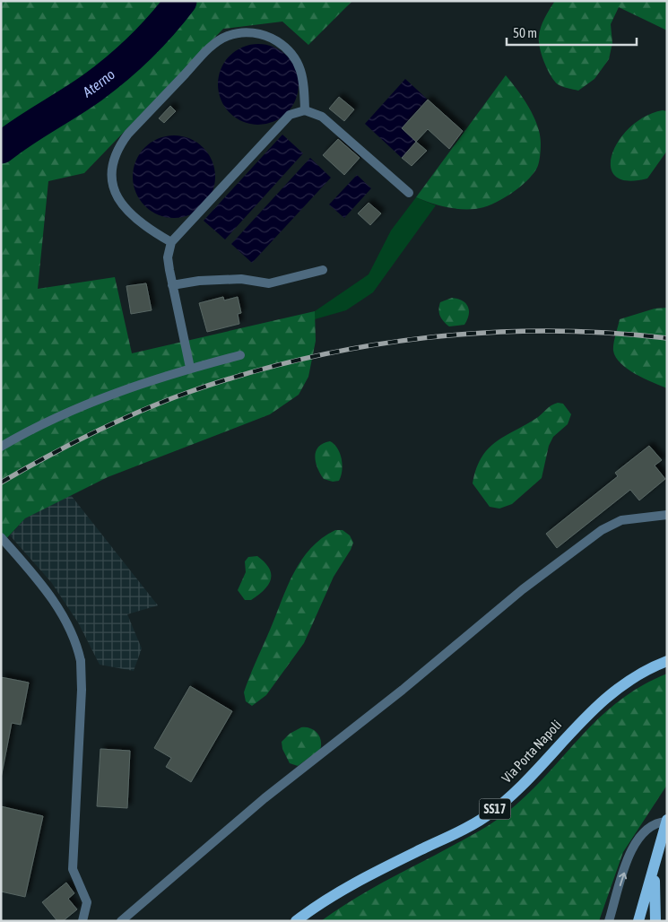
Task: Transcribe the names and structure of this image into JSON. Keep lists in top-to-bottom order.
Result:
{
  "streets": {
    "main road": ["Via Porta Napoli", "SS17"]
  },
  "water": ["Aterno"],
  "scale_bar": "50 m"
}
